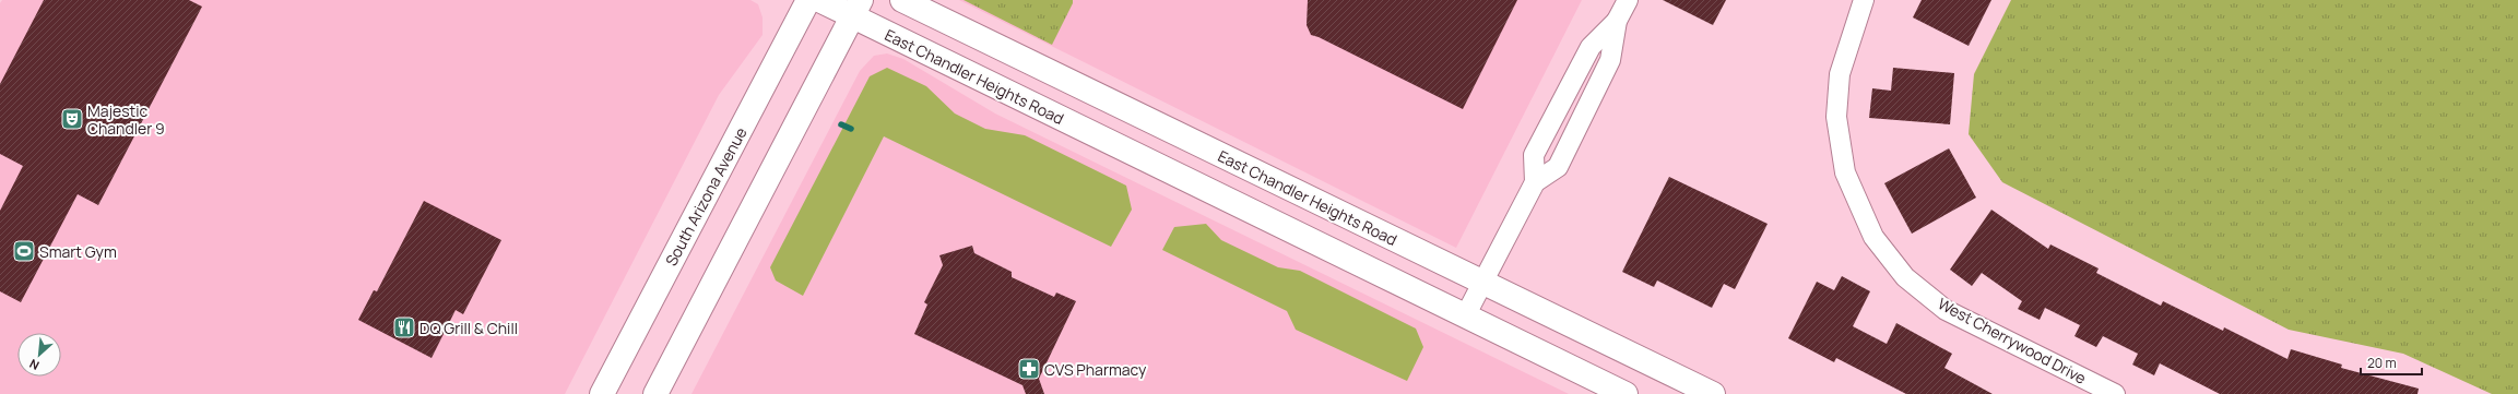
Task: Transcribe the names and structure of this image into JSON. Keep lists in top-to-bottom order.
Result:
{
  "streets": {
    "main road": ["East Chandler Heights Road", "South Arizona Avenue"],
    "street": ["West Cherrywood Drive"]
  },
  "places": {
    "theatre": ["Majestic Chandler 9"],
    "sports": ["Smart Gym"],
    "restaurant": ["DQ Grill & Chill"],
    "pharmacy": ["CVS Pharmacy"]
  },
  "scale_bar": "20 m",
  "north": "bottom left"
}
